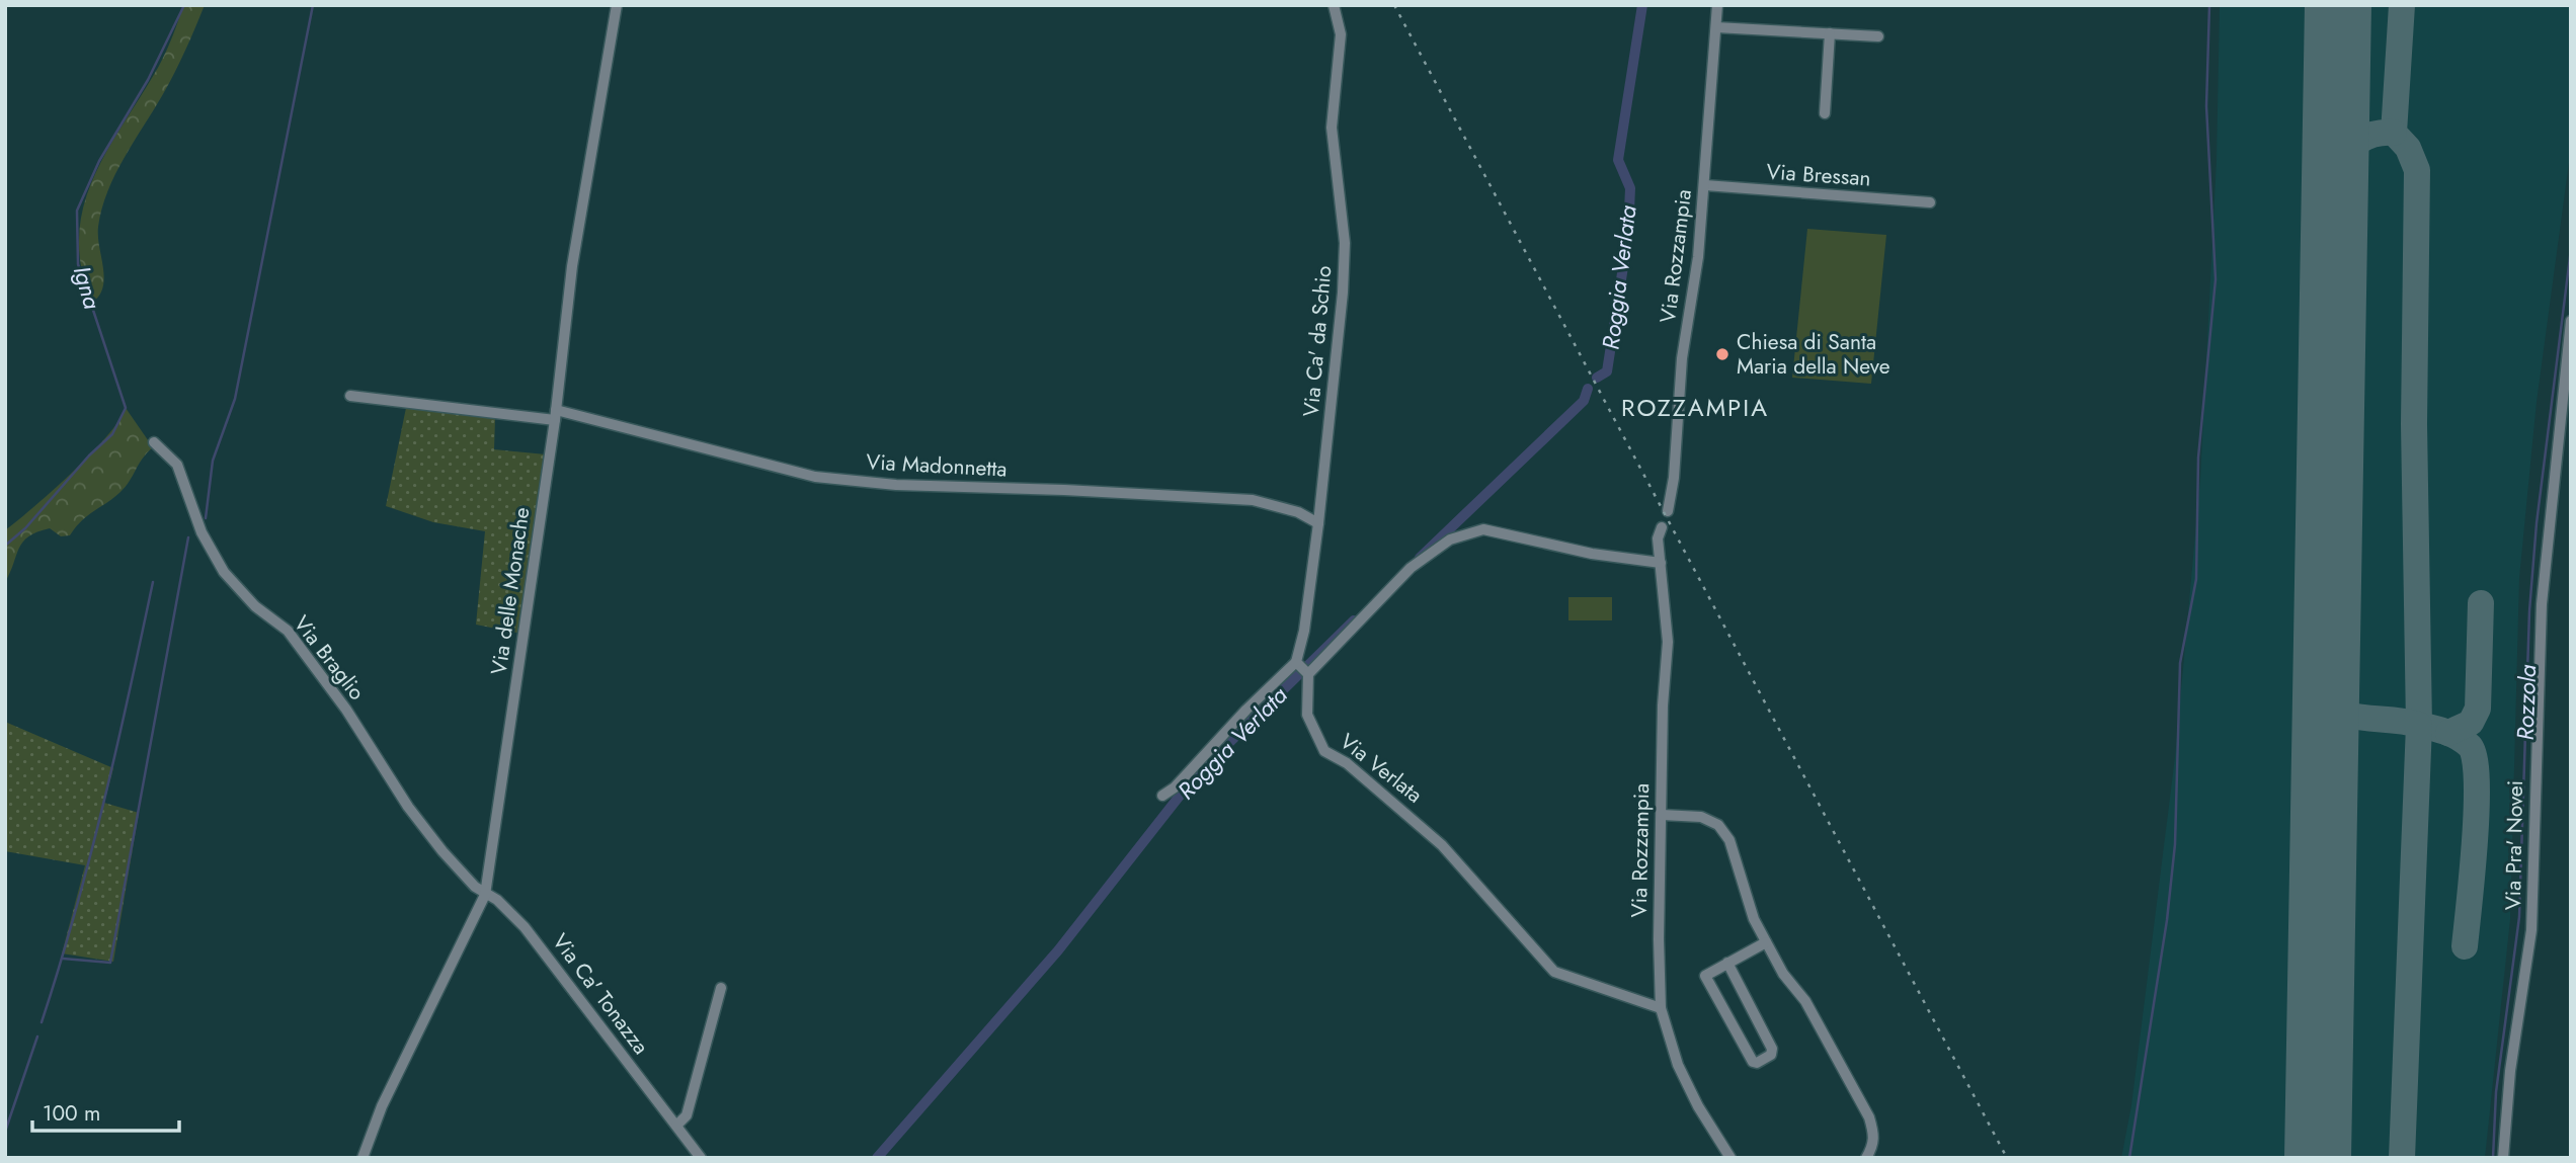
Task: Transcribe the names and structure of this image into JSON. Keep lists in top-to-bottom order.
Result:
{
  "streets": {
    "street": [
      "Via Bressan",
      "Via Rozzampia",
      "Via Ca' da Schio",
      "Via Madonnetta",
      "Via delle Monache",
      "Via Braglio",
      "Via Verlata",
      "Via Pra' Novei",
      "Via Ca' Tonazza"
    ]
  },
  "crossings": [
    ["Via Bressan", "Via Rozzampia"],
    ["Via Rozzampia", "Via Verlata"],
    ["Via Ca' da Schio", "Via Madonnetta"],
    ["Via Ca' da Schio", "Via Verlata"],
    ["Via Madonnetta", "Via delle Monache"],
    ["Via delle Monache", "Via Braglio"],
    ["Via delle Monache", "Via Ca' Tonazza"],
    ["Via Braglio", "Via Ca' Tonazza"]
  ],
  "districts": ["ROZZAMPIA"],
  "water": ["Roggia Verlata", "Igna", "Rozzola"],
  "places": ["Chiesa di Santa Maria della Neve"],
  "scale_bar": "100 m"
}
